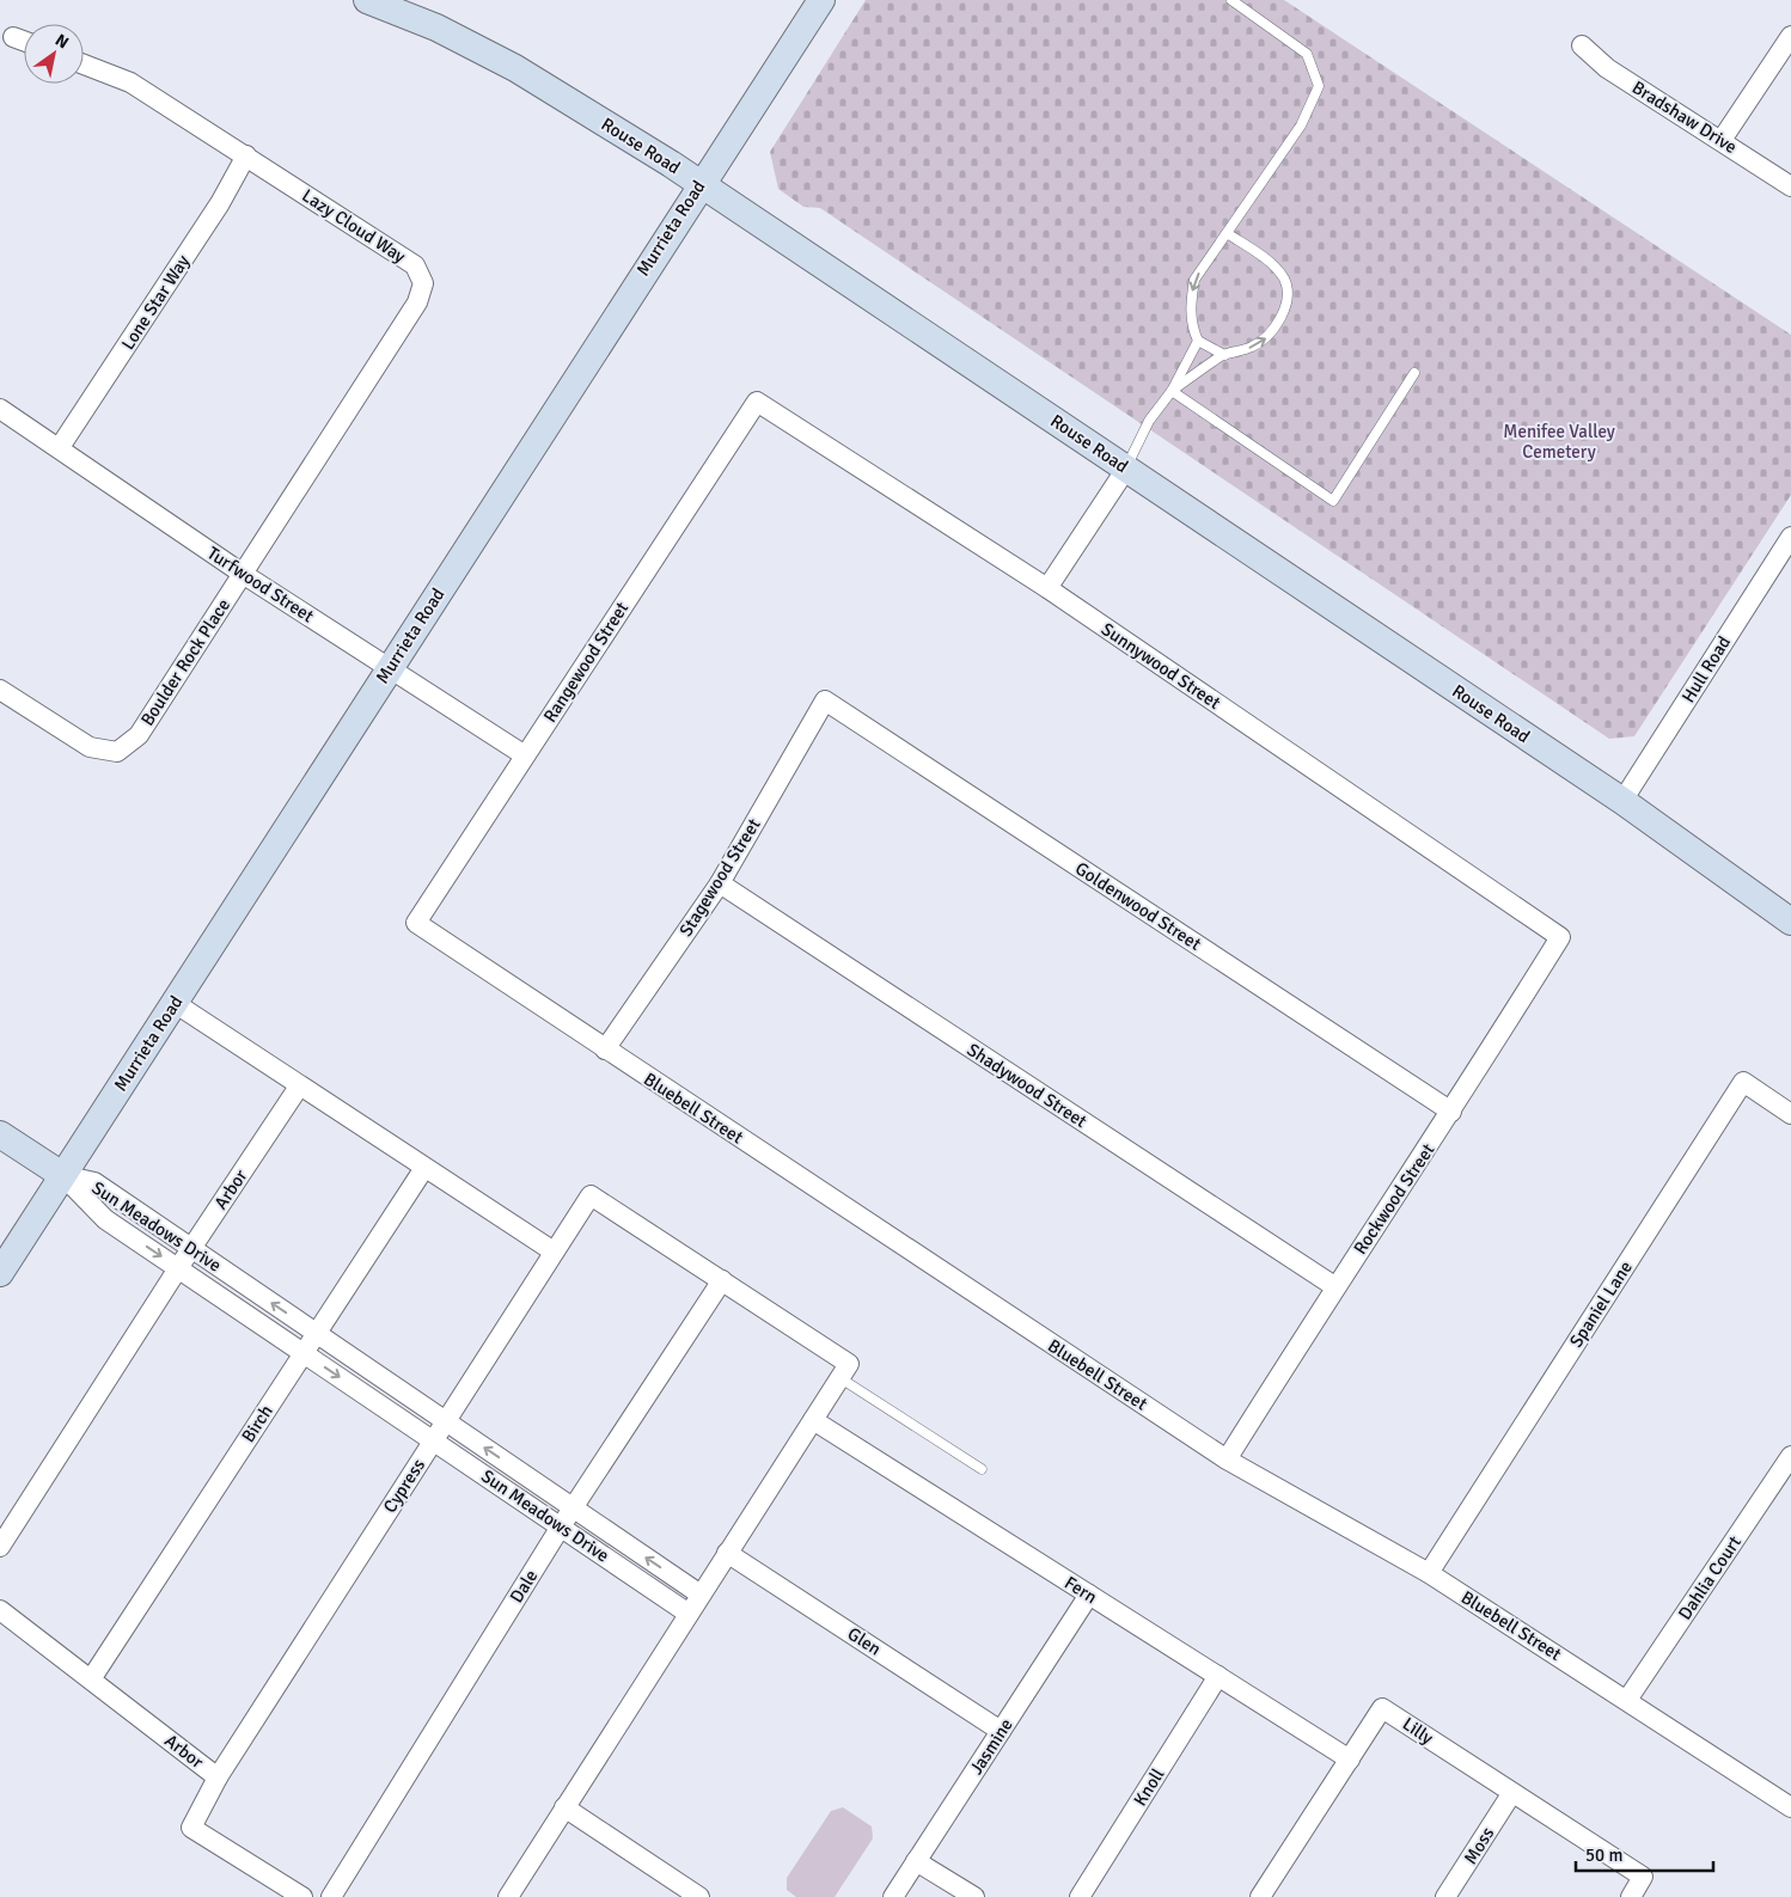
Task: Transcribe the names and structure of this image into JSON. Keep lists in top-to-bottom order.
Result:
{
  "streets": {
    "street": [
      "Bradshaw Drive",
      "Rouse Road",
      "Lazy Cloud Way",
      "Murrieta Road",
      "Lone Star Way",
      "Turfwood Street",
      "Boulder Rock Place",
      "Rangewood Street",
      "Sunnywood Street",
      "Hull Road",
      "Stagewood Street",
      "Goldenwood Street",
      "Shadywood Street",
      "Bluebell Street",
      "Arbor",
      "Rockwood Street",
      "Sun Meadows Drive",
      "Spaniel Lane",
      "Birch",
      "Cypress",
      "Dahlia Court",
      "Dale",
      "Fern",
      "Glen",
      "Lilly",
      "Jasmine",
      "Knoll",
      "Moss"
    ]
  },
  "crossings": [
    ["Rouse Road", "Murrieta Road"],
    ["Rouse Road", "Hull Road"],
    ["Lazy Cloud Way", "Lone Star Way"],
    ["Lazy Cloud Way", "Turfwood Street"],
    ["Lazy Cloud Way", "Boulder Rock Place"],
    ["Murrieta Road", "Turfwood Street"],
    ["Murrieta Road", "Sun Meadows Drive"],
    ["Lone Star Way", "Turfwood Street"],
    ["Turfwood Street", "Boulder Rock Place"],
    ["Turfwood Street", "Rangewood Street"],
    ["Rangewood Street", "Sunnywood Street"],
    ["Rangewood Street", "Bluebell Street"],
    ["Sunnywood Street", "Rockwood Street"],
    ["Stagewood Street", "Goldenwood Street"],
    ["Stagewood Street", "Shadywood Street"],
    ["Stagewood Street", "Bluebell Street"],
    ["Goldenwood Street", "Rockwood Street"],
    ["Shadywood Street", "Rockwood Street"],
    ["Bluebell Street", "Rockwood Street"],
    ["Bluebell Street", "Spaniel Lane"],
    ["Bluebell Street", "Dahlia Court"],
    ["Arbor", "Sun Meadows Drive"],
    ["Arbor", "Birch"],
    ["Arbor", "Cypress"],
    ["Sun Meadows Drive", "Birch"],
    ["Sun Meadows Drive", "Cypress"],
    ["Sun Meadows Drive", "Dale"],
    ["Cypress", "Dale"],
    ["Fern", "Lilly"],
    ["Fern", "Jasmine"],
    ["Fern", "Knoll"],
    ["Glen", "Jasmine"],
    ["Lilly", "Moss"]
  ],
  "parks": ["Menifee Valley Cemetery"],
  "scale_bar": "50 m",
  "north": "top right"
}
